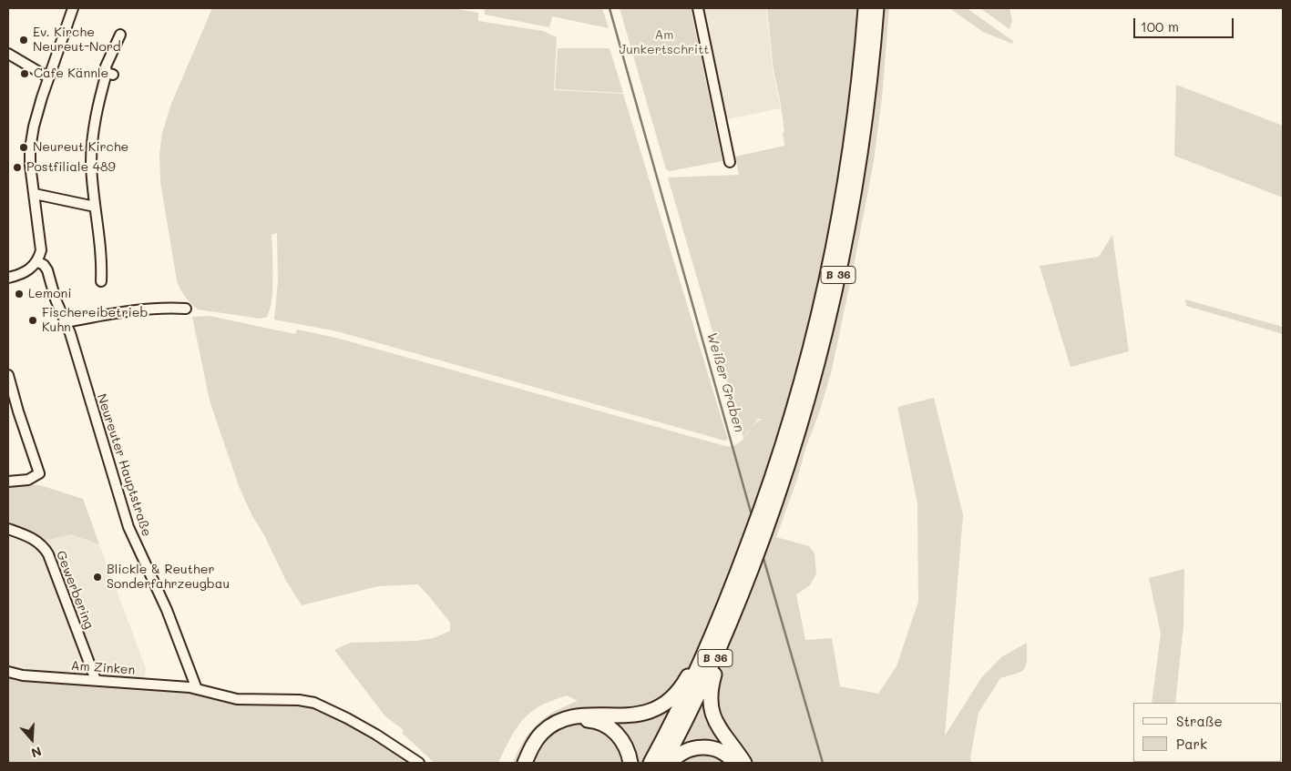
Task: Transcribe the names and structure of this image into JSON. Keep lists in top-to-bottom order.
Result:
{
  "streets": {
    "highway": ["B 36"],
    "street": ["Neureuter Hauptstraße", "Gewerbering", "Am Zinken"]
  },
  "crossings": [
    ["Neureuter Hauptstraße", "Am Zinken"],
    ["Gewerbering", "Am Zinken"]
  ],
  "water": ["Weißer Graben"],
  "parks": ["Am Junkertschritt"],
  "places": [
    "Ev. Kirche Neureut-Nord",
    "Cafe Kännle",
    "Neureut Kirche",
    "Postfiliale 489",
    "Lemoni",
    "Fischereibetrieb Kuhn",
    "Blickle & Reuther Sonderfahrzeugbau"
  ],
  "legend": ["Straße", "Park"],
  "scale_bar": "100 m",
  "north": "bottom"
}
